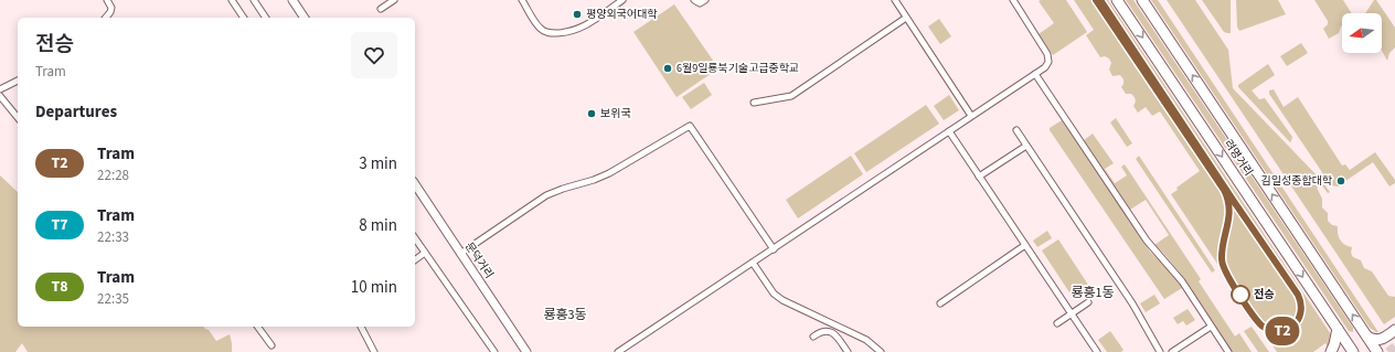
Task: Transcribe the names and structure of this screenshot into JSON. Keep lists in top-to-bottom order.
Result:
{
  "streets": {
    "highway": ["려명거리"],
    "main road": ["문덕거리"]
  },
  "districts": ["룡흥1동", "룡흥3동"],
  "places": [
    "평양외국어대학",
    "6월9일룡북기술고급중학교",
    "보위국",
    "김일성종합대학",
    "전승"
  ],
  "lines": ["tram line T2"],
  "north": "left",
  "page": {
    "on_map": "T2",
    "heading": [
      ["전승", "Tram"],
      "Departures"
    ],
    "list": [
      {
        "mark": "T2",
        "name": "Tram",
        "note": "22:28",
        "value": "3 min"
      },
      {
        "mark": "T7",
        "name": "Tram",
        "note": "22:33",
        "value": "8 min"
      },
      {
        "mark": "T8",
        "name": "Tram",
        "note": "22:35",
        "value": "10 min"
      }
    ]
  }
}
